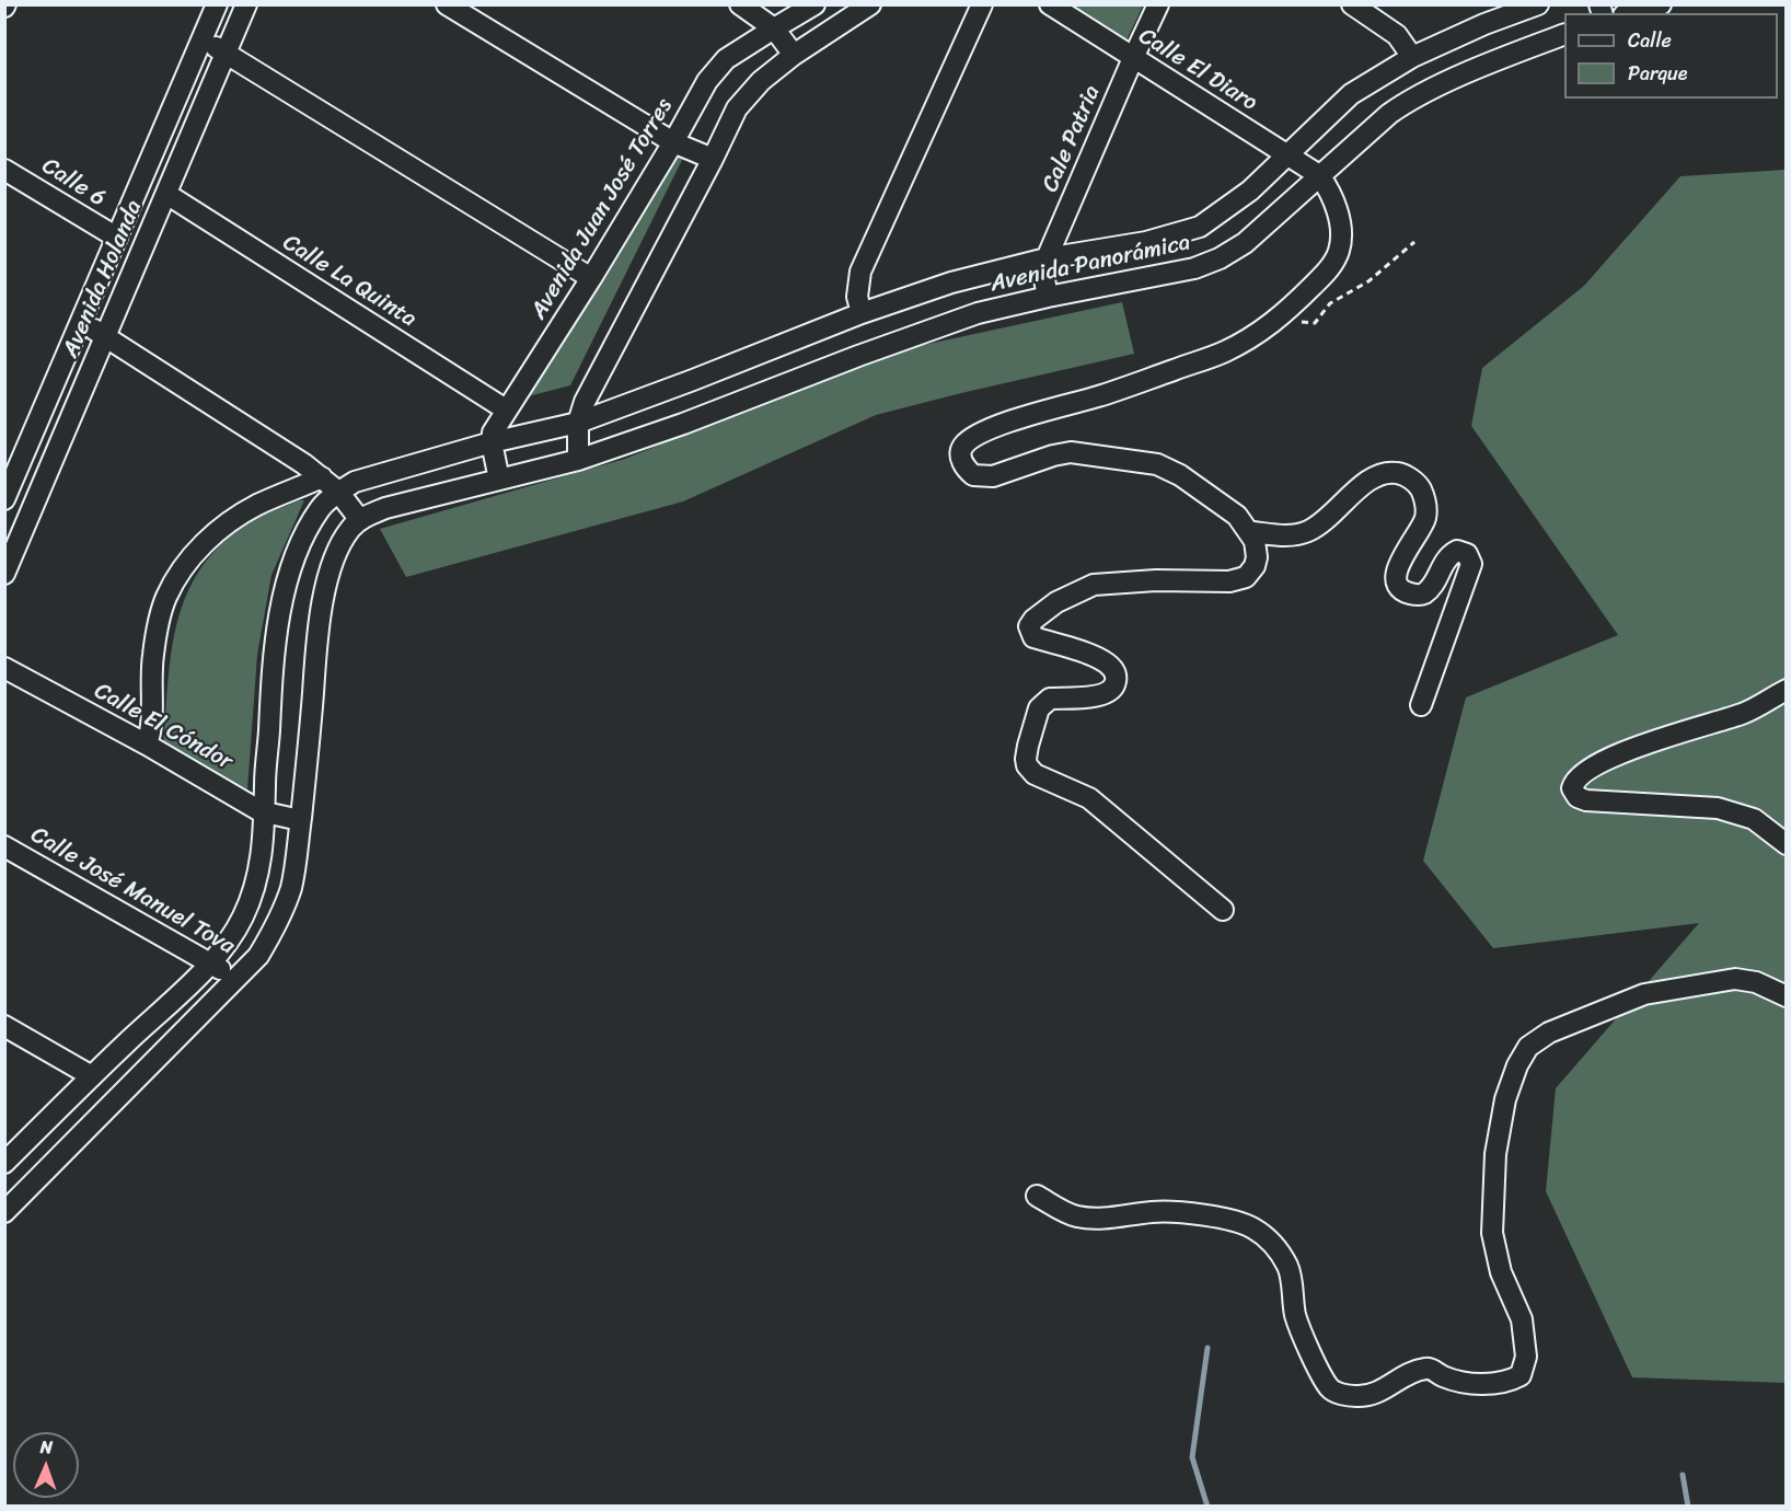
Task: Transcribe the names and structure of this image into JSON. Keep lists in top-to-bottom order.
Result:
{
  "streets": {
    "street": [
      "Calle El Diaro",
      "Cale Patria",
      "Calle 6",
      "Avenida Juan José Torres",
      "Avenida Panorámica",
      "Avenida Holanda",
      "Calle La Quinta",
      "Calle El Cóndor",
      "Calle José Manuel Tova"
    ]
  },
  "crossings": [
    ["Calle El Diaro", "Cale Patria"],
    ["Calle El Diaro", "Avenida Panorámica"],
    ["Cale Patria", "Avenida Panorámica"],
    ["Calle 6", "Avenida Holanda"],
    ["Avenida Juan José Torres", "Avenida Panorámica"],
    ["Avenida Juan José Torres", "Calle La Quinta"],
    ["Avenida Holanda", "Calle La Quinta"]
  ],
  "legend": ["Calle", "Parque"],
  "north": "top"
}
